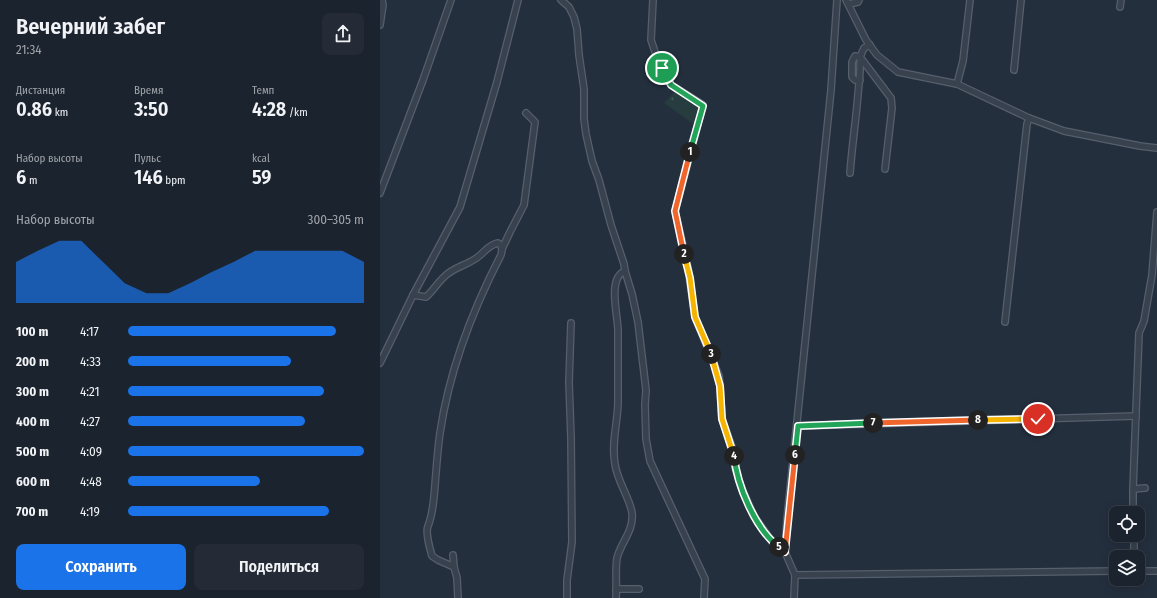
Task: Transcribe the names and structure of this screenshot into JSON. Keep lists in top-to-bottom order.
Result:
{
  "page": {
    "heading": ["Вечерний забег", "21:34"],
    "stats": [
      ["Дистанция", "0.86 km"],
      ["Время", "3:50"],
      ["Темп", "4:28 /km"],
      ["Набор высоты", "6 m"],
      ["Пульс", "146 bpm"],
      ["kcal", "59"]
    ],
    "pins": [
      "1",
      "2",
      "3",
      "8",
      "7",
      "6",
      "4",
      "5"
    ],
    "chart": ["Набор высоты", "300–305 m"],
    "list": [
      {
        "name": "100 m",
        "note": "4:17"
      },
      {
        "name": "200 m",
        "note": "4:33"
      },
      {
        "name": "300 m",
        "note": "4:21"
      },
      {
        "name": "400 m",
        "note": "4:27"
      },
      {
        "name": "500 m",
        "note": "4:09"
      },
      {
        "name": "600 m",
        "note": "4:48"
      },
      {
        "name": "700 m",
        "note": "4:19"
      }
    ],
    "buttons": ["Сохранить", "Поделиться"]
  }
}
